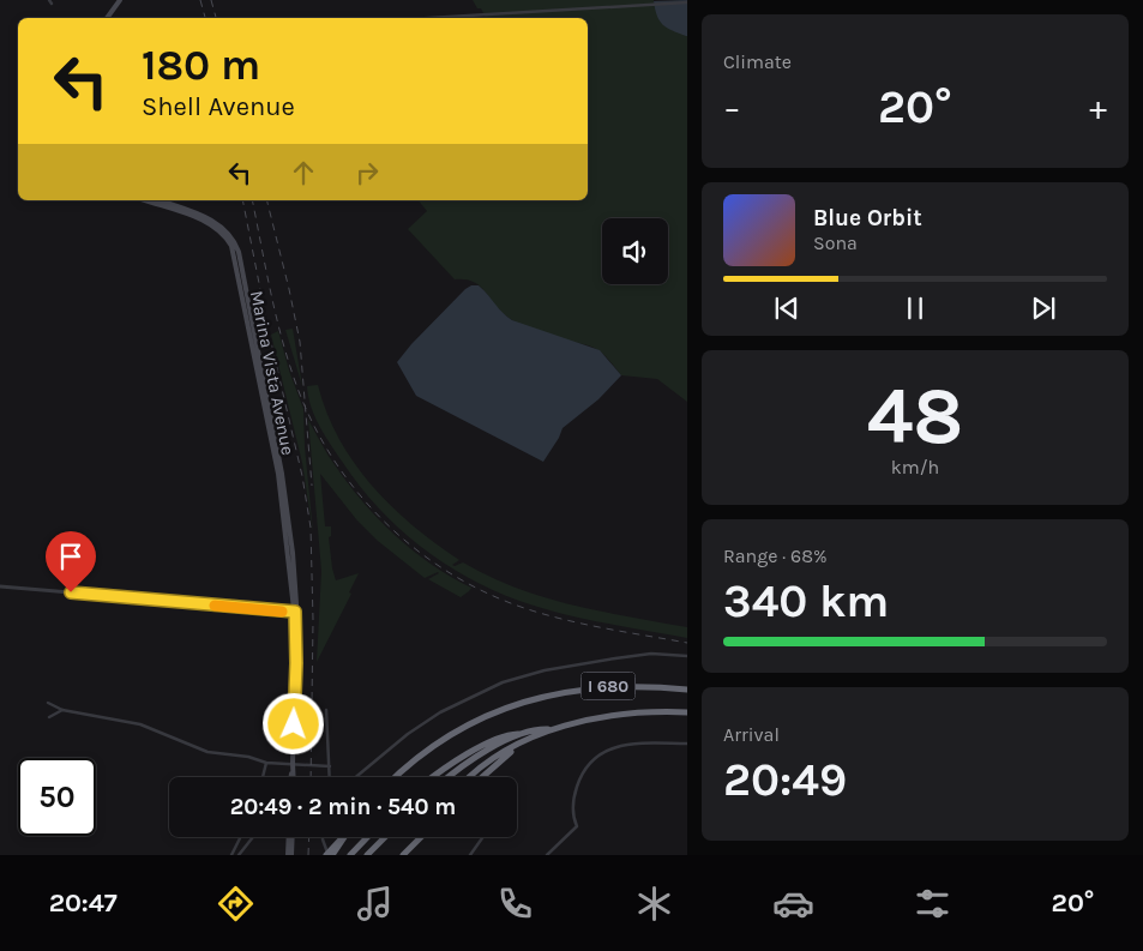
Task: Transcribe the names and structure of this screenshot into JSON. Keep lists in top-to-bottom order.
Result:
{
  "streets": {
    "highway": ["I 680"],
    "main road": ["Marina Vista Avenue"]
  },
  "page": {
    "tile": [
      "Climate",
      ["48", "km/h"],
      ["Range · 68%", "340 km"],
      ["Arrival", "20:49"]
    ],
    "turn": ["180 m", "Shell Avenue"],
    "heat": ["−", "20°", "+"],
    "song": ["Blue Orbit", "Sona"],
    "limit": "50",
    "trip": "20:49 · 2 min · 540 m",
    "tabs": ["20:47", "20°"]
  }
}
